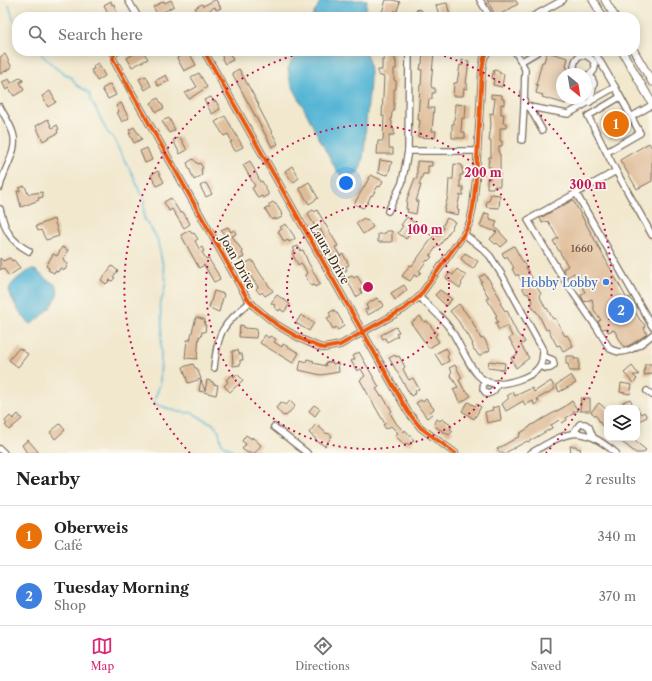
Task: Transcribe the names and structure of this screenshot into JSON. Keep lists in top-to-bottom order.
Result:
{
  "streets": {
    "street": ["Laura Drive", "Joan Drive"]
  },
  "crossings": [
    ["Laura Drive", "Joan Drive"]
  ],
  "places": ["Hobby Lobby"],
  "house_numbers": ["1660"],
  "north": "bottom right",
  "page": {
    "search": "Search here",
    "pins": ["1", "2"],
    "heading": ["Nearby", "2 results"],
    "list": [
      {
        "mark": "1",
        "name": "Oberweis",
        "note": "Café",
        "value": "340 m"
      },
      {
        "mark": "2",
        "name": "Tuesday Morning",
        "note": "Shop",
        "value": "370 m"
      }
    ],
    "nav": ["Map", "Directions", "Saved"]
  },
  "rings": ["200 m", "300 m", "100 m"]
}
